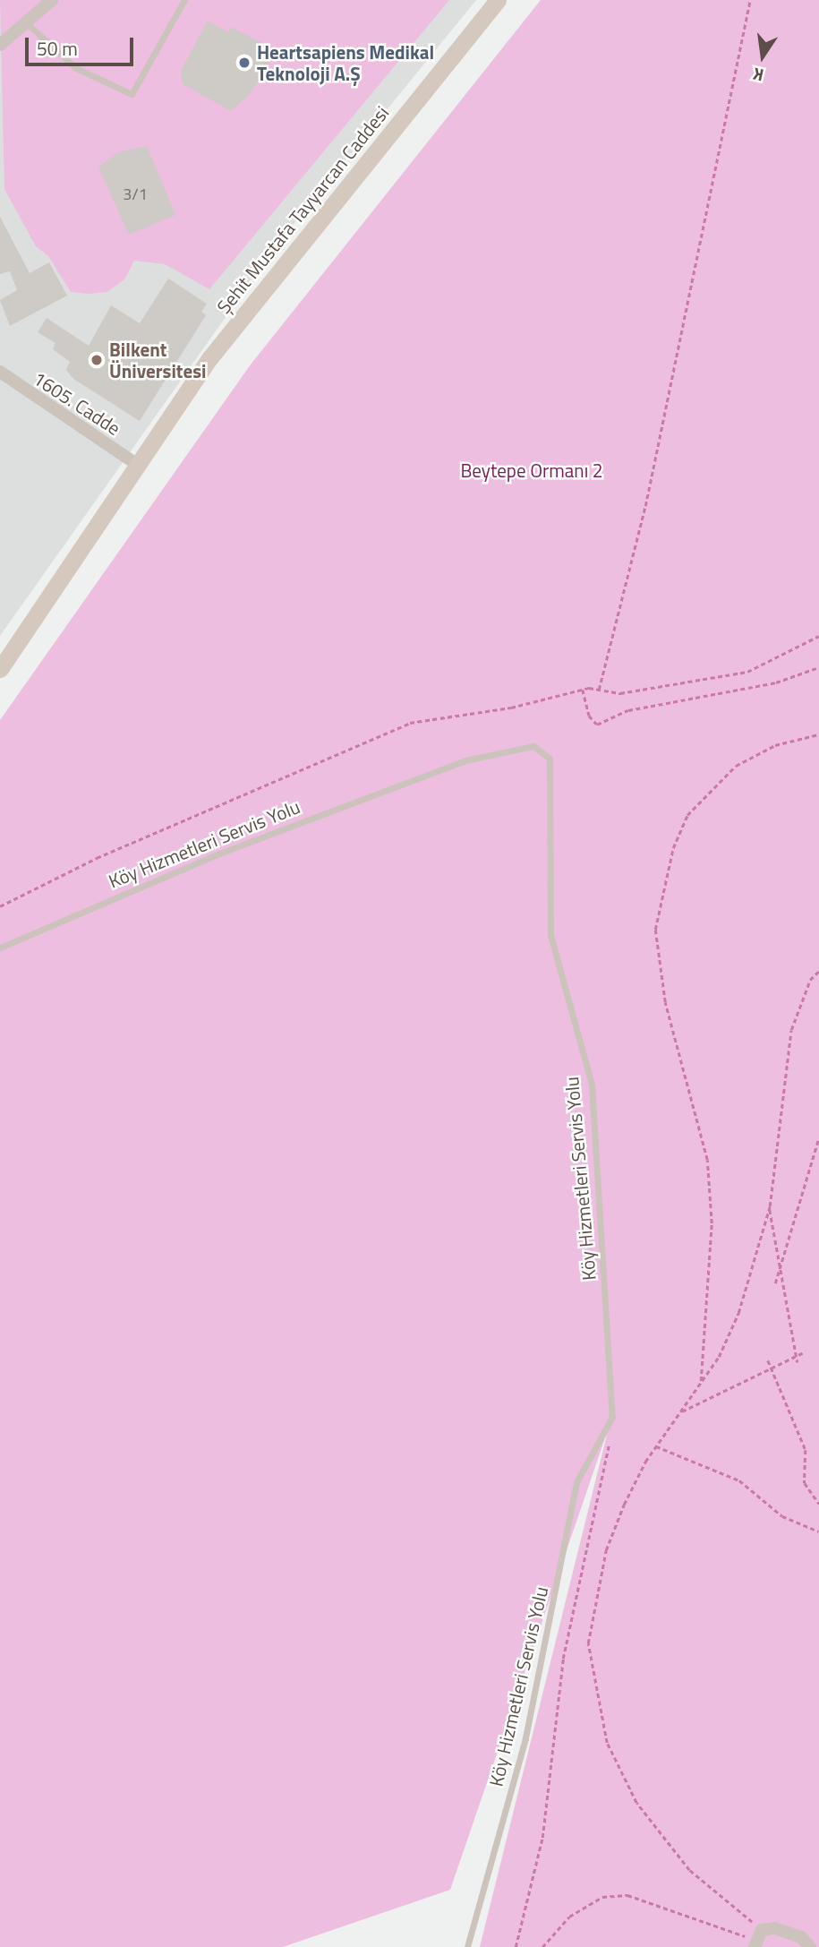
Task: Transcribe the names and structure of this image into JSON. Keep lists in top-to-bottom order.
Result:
{
  "streets": {
    "main road": ["Şehit Mustafa Tayyarcan Caddesi"],
    "street": ["1605. Cadde"],
    "lane": ["Köy Hizmetleri Servis Yolu"]
  },
  "crossings": [
    ["Şehit Mustafa Tayyarcan Caddesi", "1605. Cadde"]
  ],
  "parks": ["Beytepe Ormanı 2"],
  "places": ["Heartsapiens Medikal Teknoloji A.Ş", "Bilkent Üniversitesi"],
  "house_numbers": ["3/1"],
  "scale_bar": "50 m",
  "north": "bottom"
}
